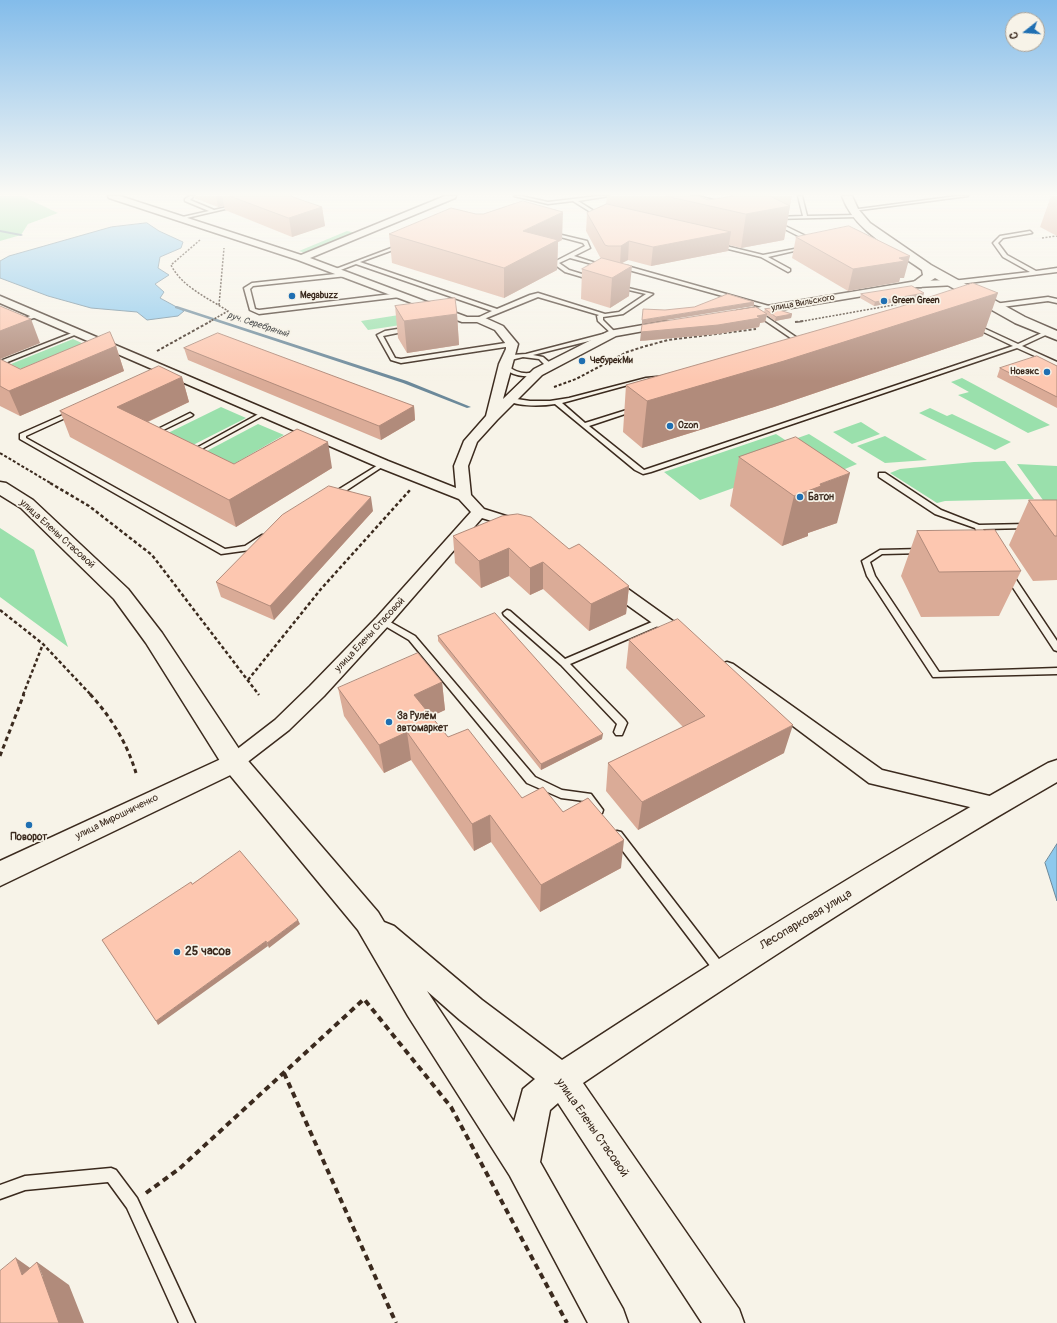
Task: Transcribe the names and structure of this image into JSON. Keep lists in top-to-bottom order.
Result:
{
  "streets": {
    "main road": ["улица Елены Стасовой", "улица Мирошниченко", "Лесопарковая улица"],
    "street": ["улица Вильского"]
  },
  "crossings": [
    ["улица Елены Стасовой", "улица Мирошниченко"],
    ["улица Елены Стасовой", "Лесопарковая улица"]
  ],
  "water": ["руч. Серебряный"],
  "places": [
    "Megabuzz",
    "Green Green",
    "ЧебурекМи",
    "Новэкс",
    "Ozon",
    "Батон",
    "За Рулём автомаркет",
    "Поворот",
    "25 часов"
  ],
  "north": "left"
}
